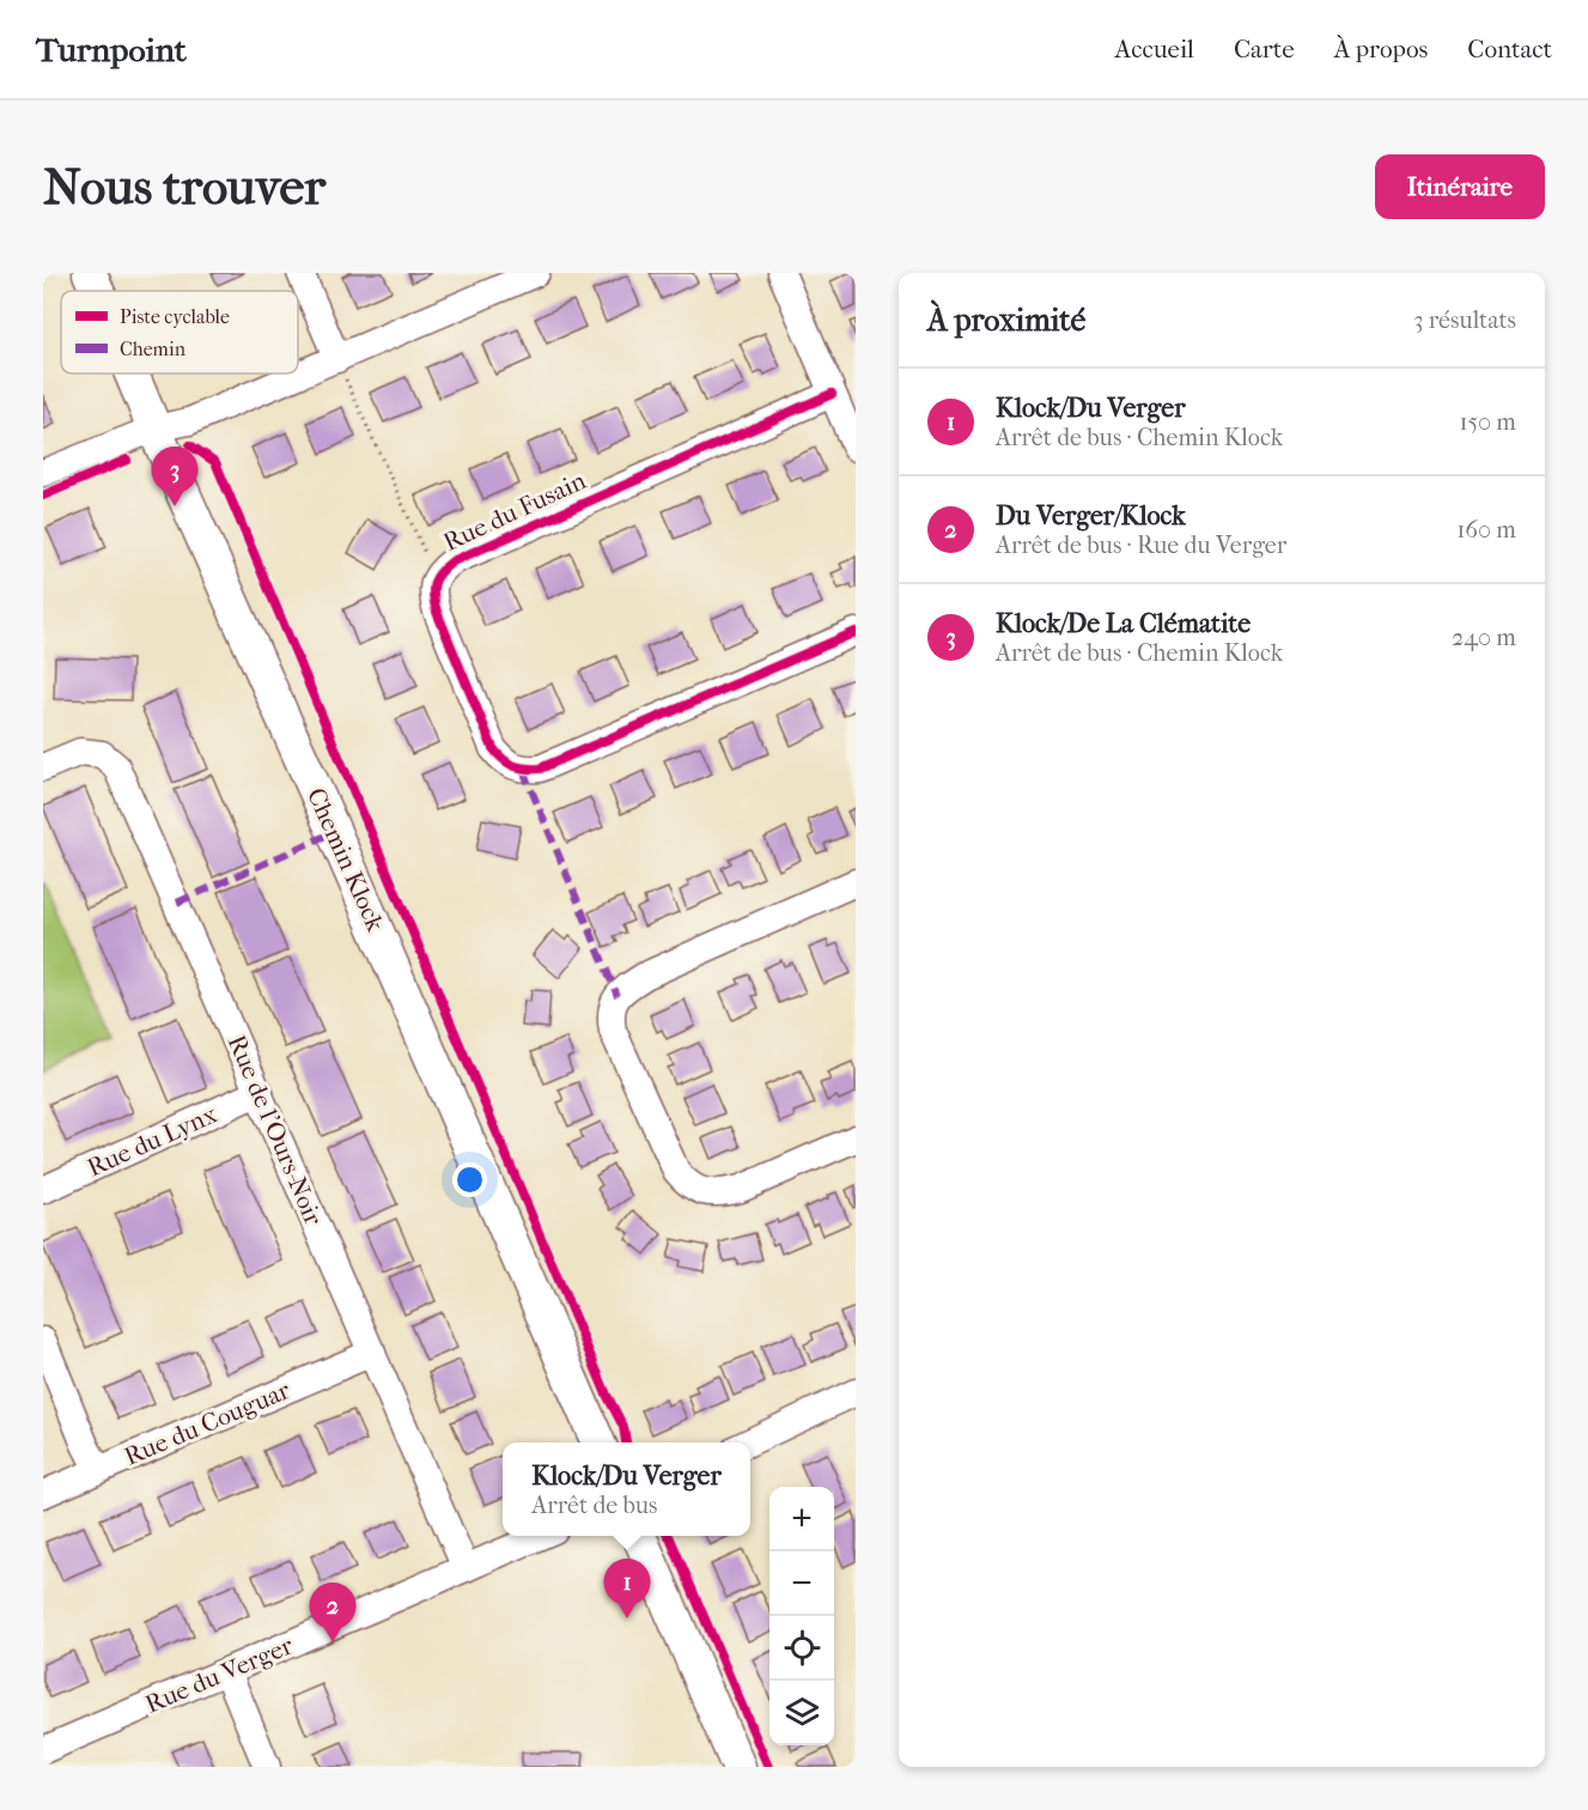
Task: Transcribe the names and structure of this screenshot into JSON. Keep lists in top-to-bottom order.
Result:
{
  "streets": {
    "main road": ["Chemin Klock"],
    "street": [
      "Rue du Fusain",
      "Rue de l'Ours-Noir",
      "Rue du Lynx",
      "Rue du Couguar",
      "Rue du Verger"
    ]
  },
  "crossings": [
    ["Rue de l'Ours-Noir", "Rue du Lynx"],
    ["Rue de l'Ours-Noir", "Rue du Couguar"],
    ["Rue de l'Ours-Noir", "Rue du Verger"]
  ],
  "legend": ["Piste cyclable", "Chemin"],
  "page": {
    "header": "Turnpoint",
    "nav": [
      "Accueil",
      "Carte",
      "À propos",
      "Contact"
    ],
    "buttons": "Itinéraire",
    "title": "Nous trouver",
    "heading": ["À proximité", "3 résultats"],
    "list": [
      {
        "mark": "1",
        "name": "Klock/Du Verger",
        "note": "Arrêt de bus · Chemin Klock",
        "value": "150 m"
      },
      {
        "mark": "2",
        "name": "Du Verger/Klock",
        "note": "Arrêt de bus · Rue du Verger",
        "value": "160 m"
      },
      {
        "mark": "3",
        "name": "Klock/De La Clématite",
        "note": "Arrêt de bus · Chemin Klock",
        "value": "240 m"
      }
    ],
    "pins": ["3", "1", "2"],
    "popup": ["Klock/Du Verger", "Arrêt de bus"],
    "map_buttons": ["+", "−"]
  }
}
